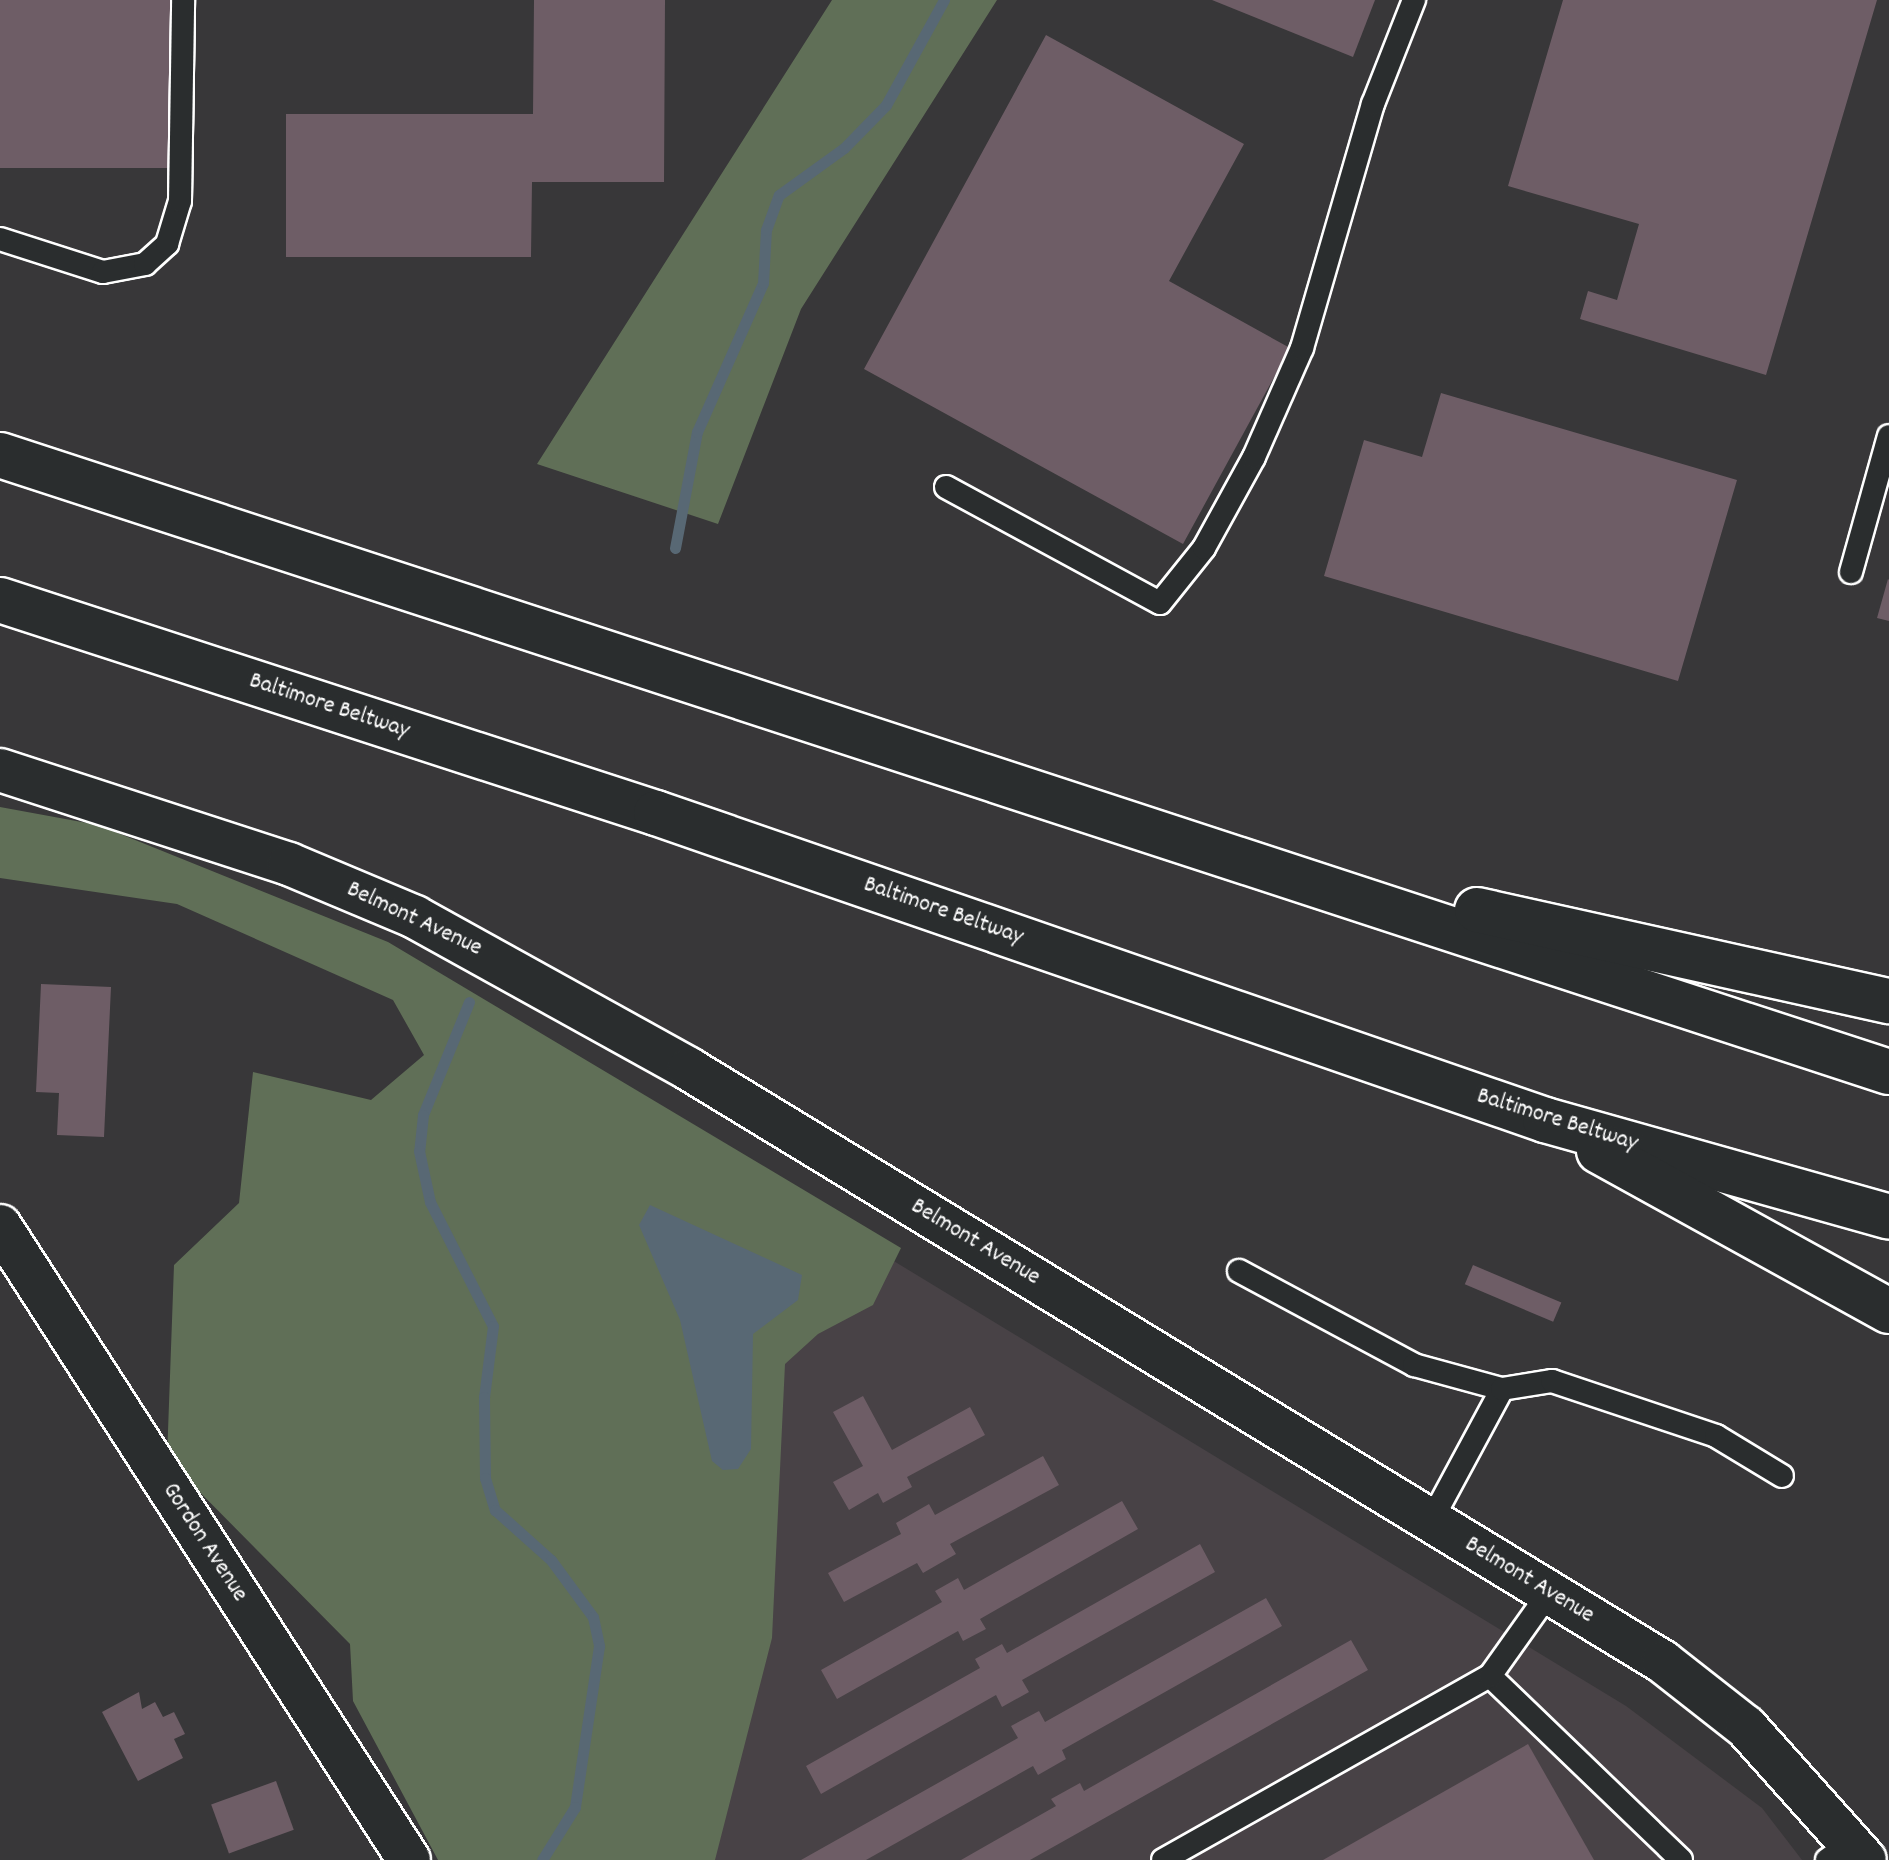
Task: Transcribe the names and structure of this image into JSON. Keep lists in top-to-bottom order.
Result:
{
  "streets": {
    "highway": ["Baltimore Beltway"],
    "street": ["Belmont Avenue", "Gordon Avenue"]
  }
}
